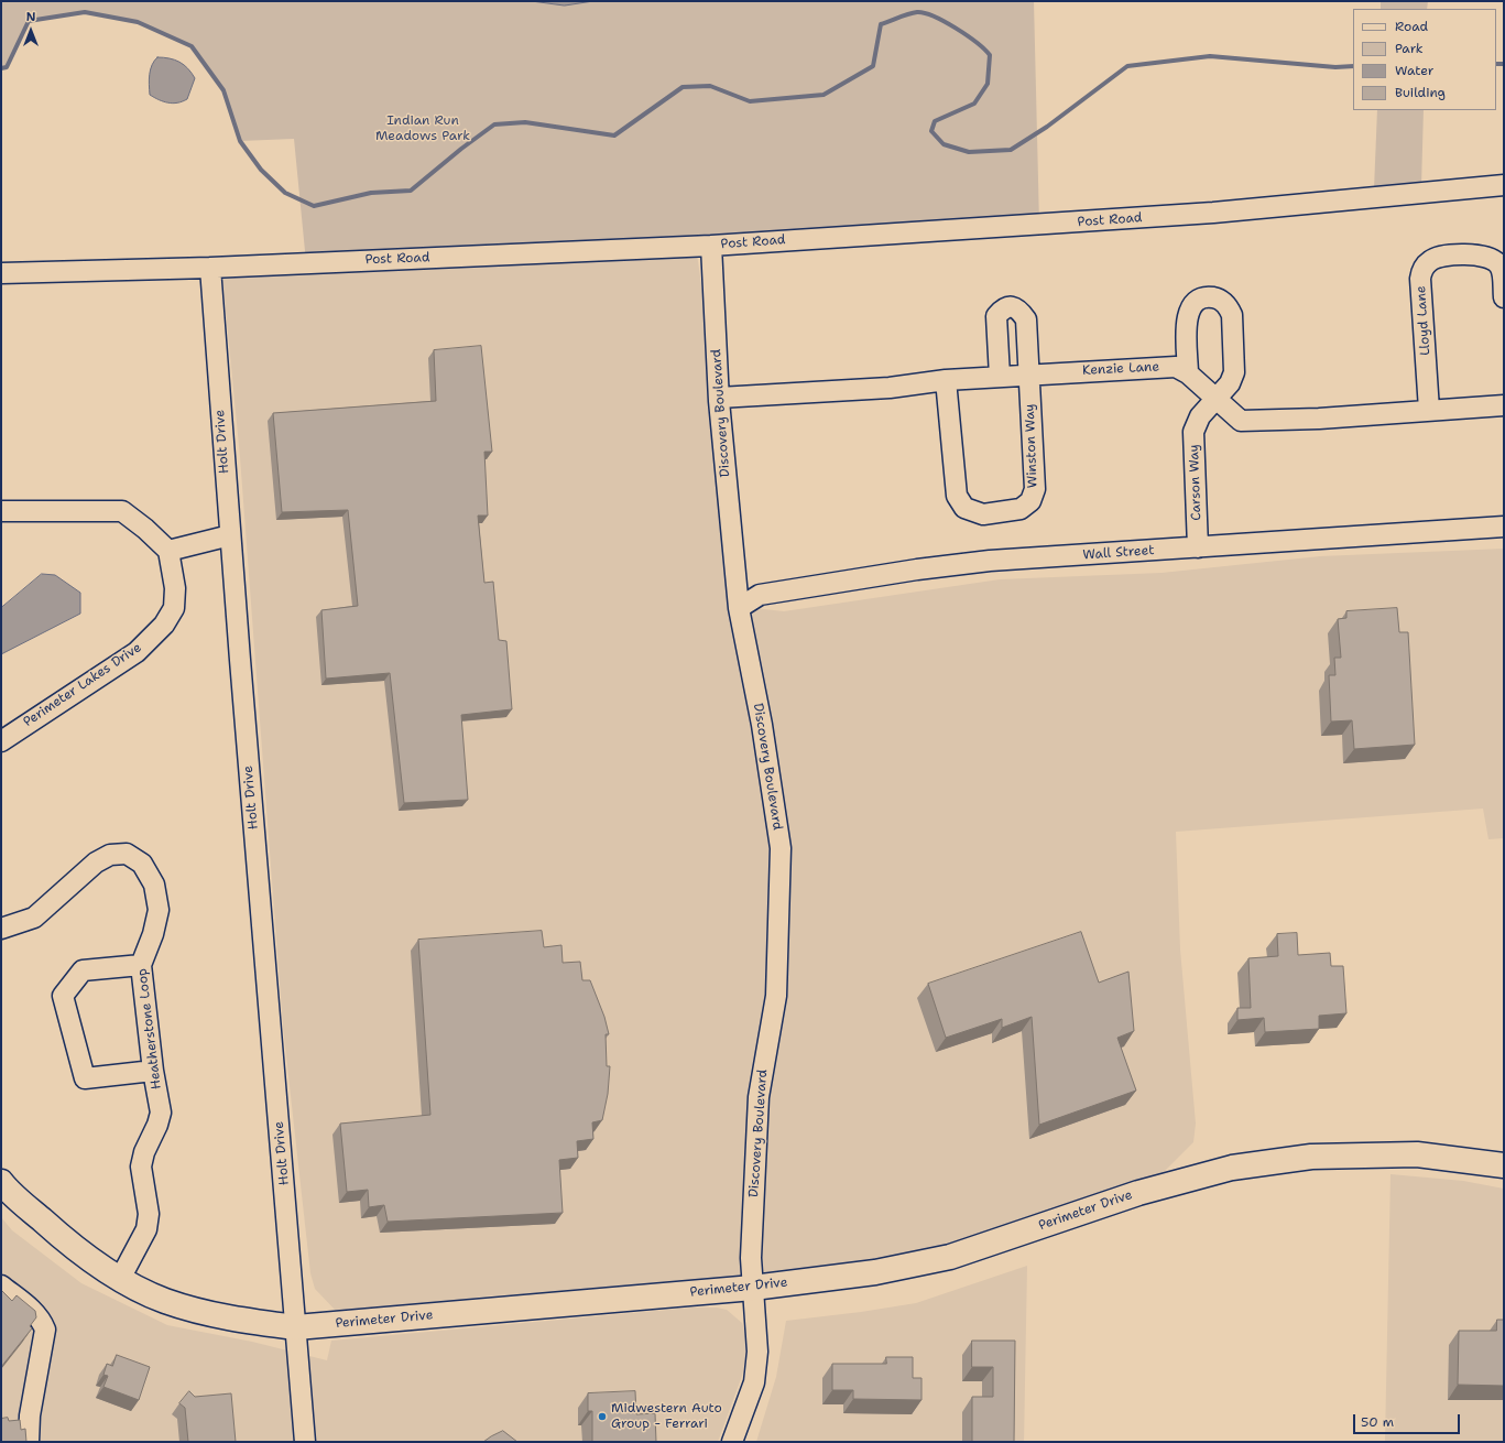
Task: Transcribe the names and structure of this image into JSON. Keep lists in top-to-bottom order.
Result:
{
  "streets": {
    "main road": ["Perimeter Drive"],
    "street": [
      "Post Road",
      "Lloyd Lane",
      "Kenzie Lane",
      "Discovery Boulevard",
      "Holt Drive",
      "Winston Way",
      "Carson Way",
      "Wall Street",
      "Perimeter Lakes Drive",
      "Heatherstone Loop"
    ]
  },
  "crossings": [
    ["Post Road", "Discovery Boulevard"],
    ["Post Road", "Holt Drive"],
    ["Lloyd Lane", "Kenzie Lane"],
    ["Kenzie Lane", "Discovery Boulevard"],
    ["Kenzie Lane", "Winston Way"],
    ["Kenzie Lane", "Carson Way"],
    ["Discovery Boulevard", "Wall Street"],
    ["Discovery Boulevard", "Perimeter Drive"],
    ["Holt Drive", "Perimeter Drive"],
    ["Carson Way", "Wall Street"],
    ["Heatherstone Loop", "Perimeter Drive"]
  ],
  "parks": ["Indian Run Meadows Park"],
  "places": ["Midwestern Auto Group - Ferrari"],
  "legend": [
    "Road",
    "Park",
    "Water",
    "Building"
  ],
  "scale_bar": "50 m",
  "north": "top"
}
